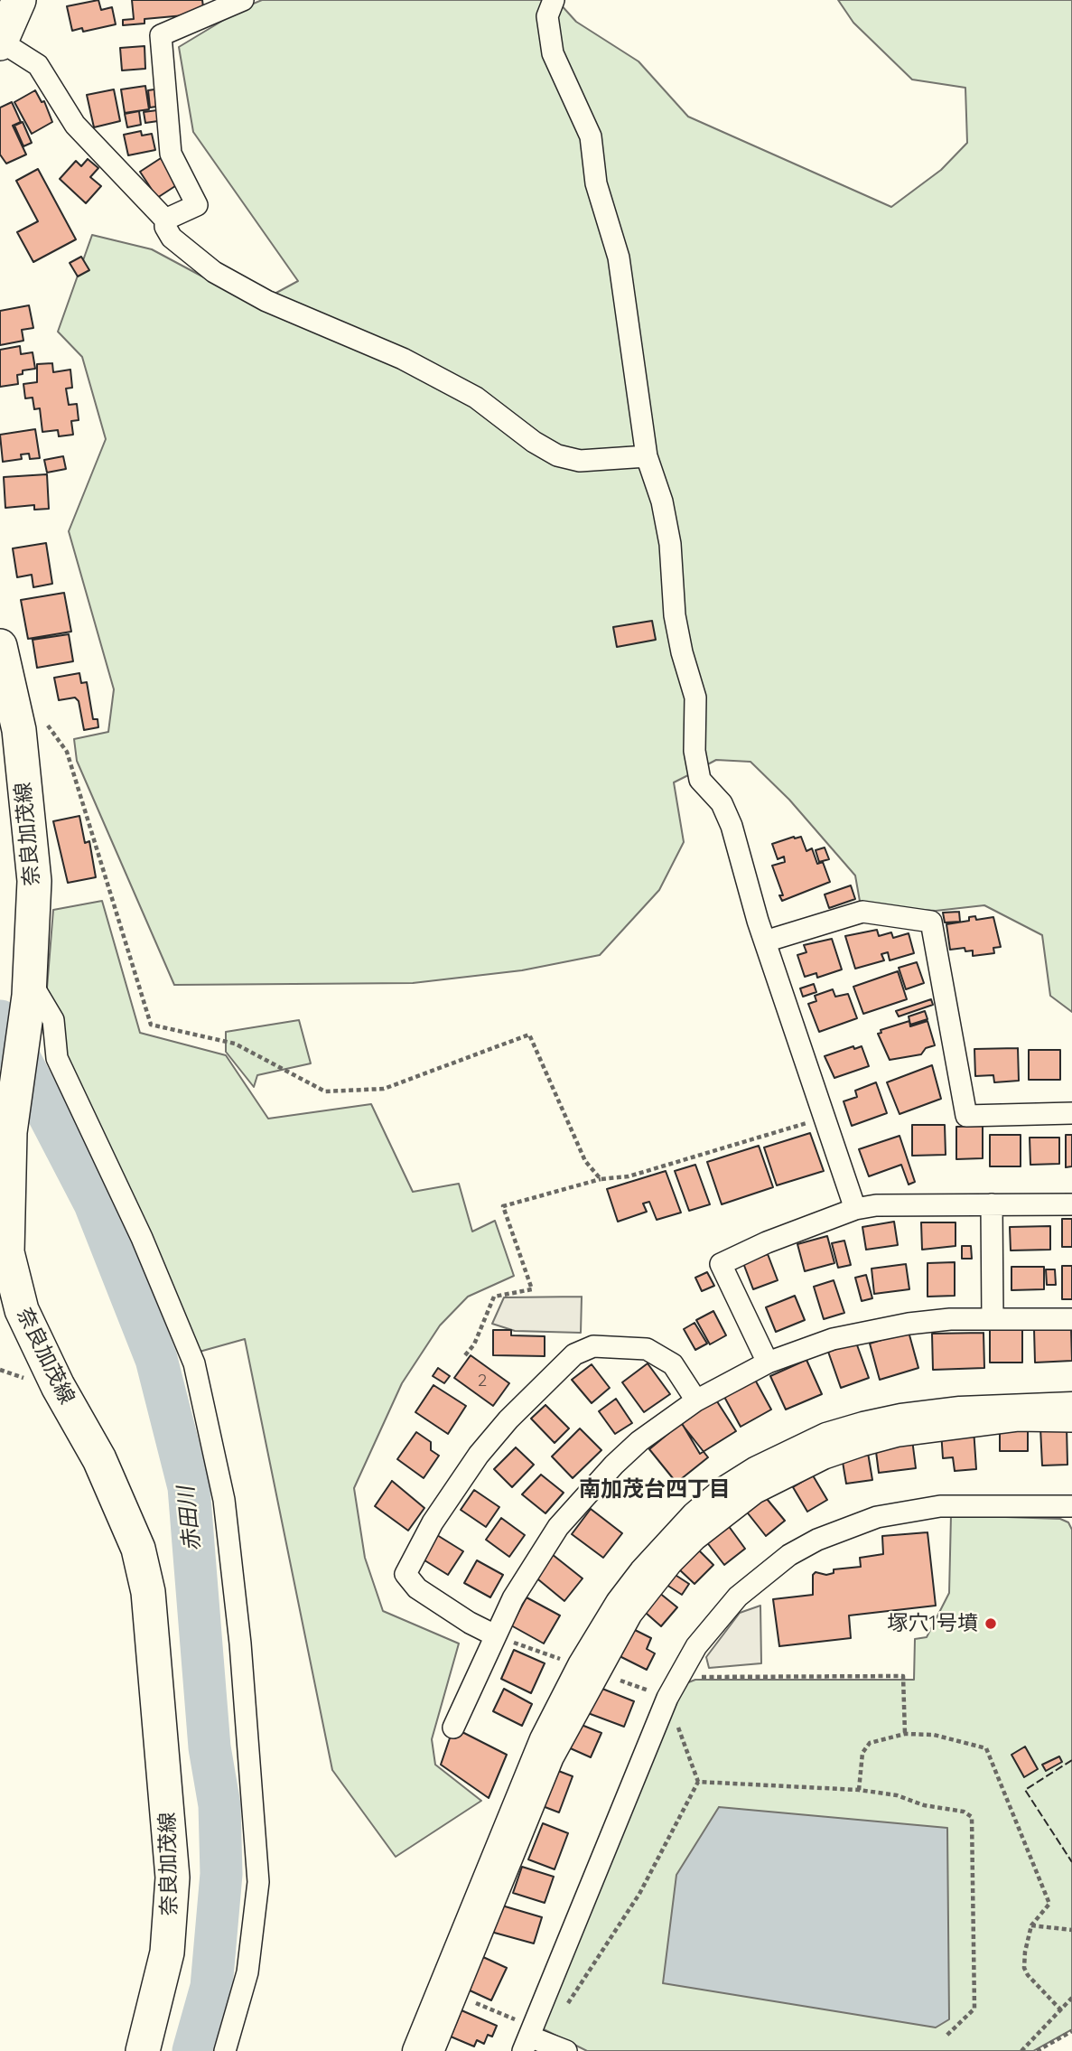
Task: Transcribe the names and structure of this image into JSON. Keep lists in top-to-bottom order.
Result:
{
  "streets": {
    "main road": ["奈良加茂線"]
  },
  "districts": ["南加茂台四丁目"],
  "water": ["赤田川"],
  "places": ["塚穴1号墳"],
  "house_numbers": ["2"]
}
